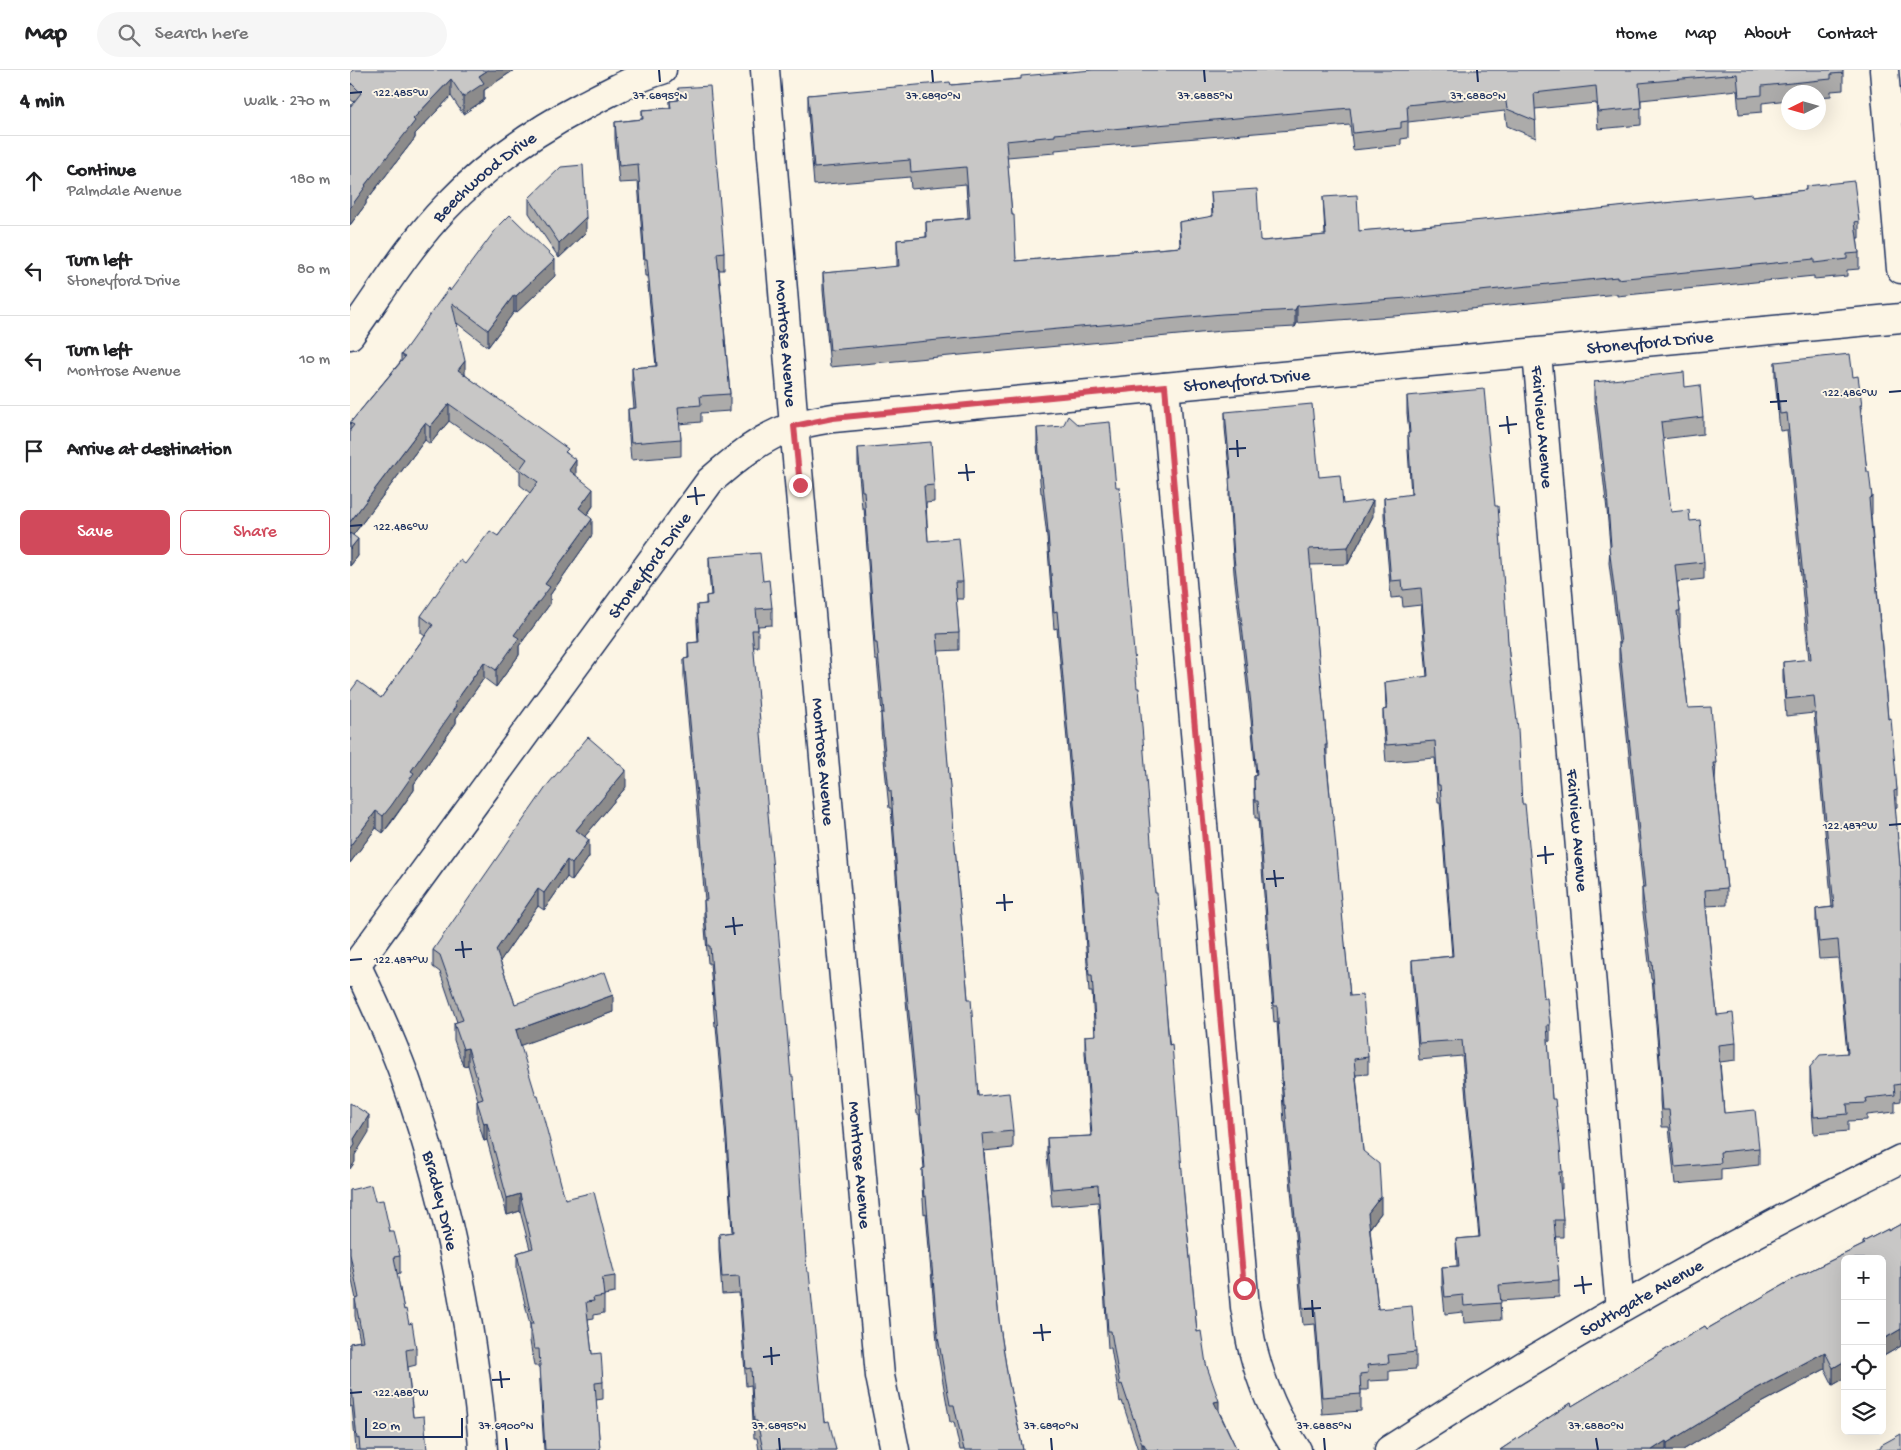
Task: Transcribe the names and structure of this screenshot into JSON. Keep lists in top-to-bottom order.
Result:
{
  "streets": {
    "street": [
      "Beechwood Drive",
      "Montrose Avenue",
      "Stoneyford Drive",
      "Fairview Avenue",
      "Bradley Drive",
      "Southgate Avenue"
    ]
  },
  "crossings": [
    ["Montrose Avenue", "Stoneyford Drive"],
    ["Stoneyford Drive", "Fairview Avenue"],
    ["Stoneyford Drive", "Bradley Drive"],
    ["Fairview Avenue", "Southgate Avenue"]
  ],
  "scale_bar": "20 m",
  "north": "left",
  "page": {
    "header": "Map",
    "search": "Search here",
    "nav": [
      "Home",
      "Map",
      "About",
      "Contact"
    ],
    "heading": ["4 min", "Walk · 270 m"],
    "list": [
      ["Continue", "Palmdale Avenue", "180 m"],
      ["Turn left", "Stoneyford Drive", "80 m"],
      ["Turn left", "Montrose Avenue", "10 m"],
      "Arrive at destination"
    ],
    "buttons": ["Save", "Share"],
    "map_buttons": ["+", "−"],
    "scale": "20 m"
  },
  "coordinates": [
    "122.485°W",
    "37.6895°N",
    "37.6890°N",
    "37.6885°N",
    "37.6880°N",
    "122.486°W",
    "122.487°W",
    "122.488°W",
    "37.6900°N"
  ]
}
